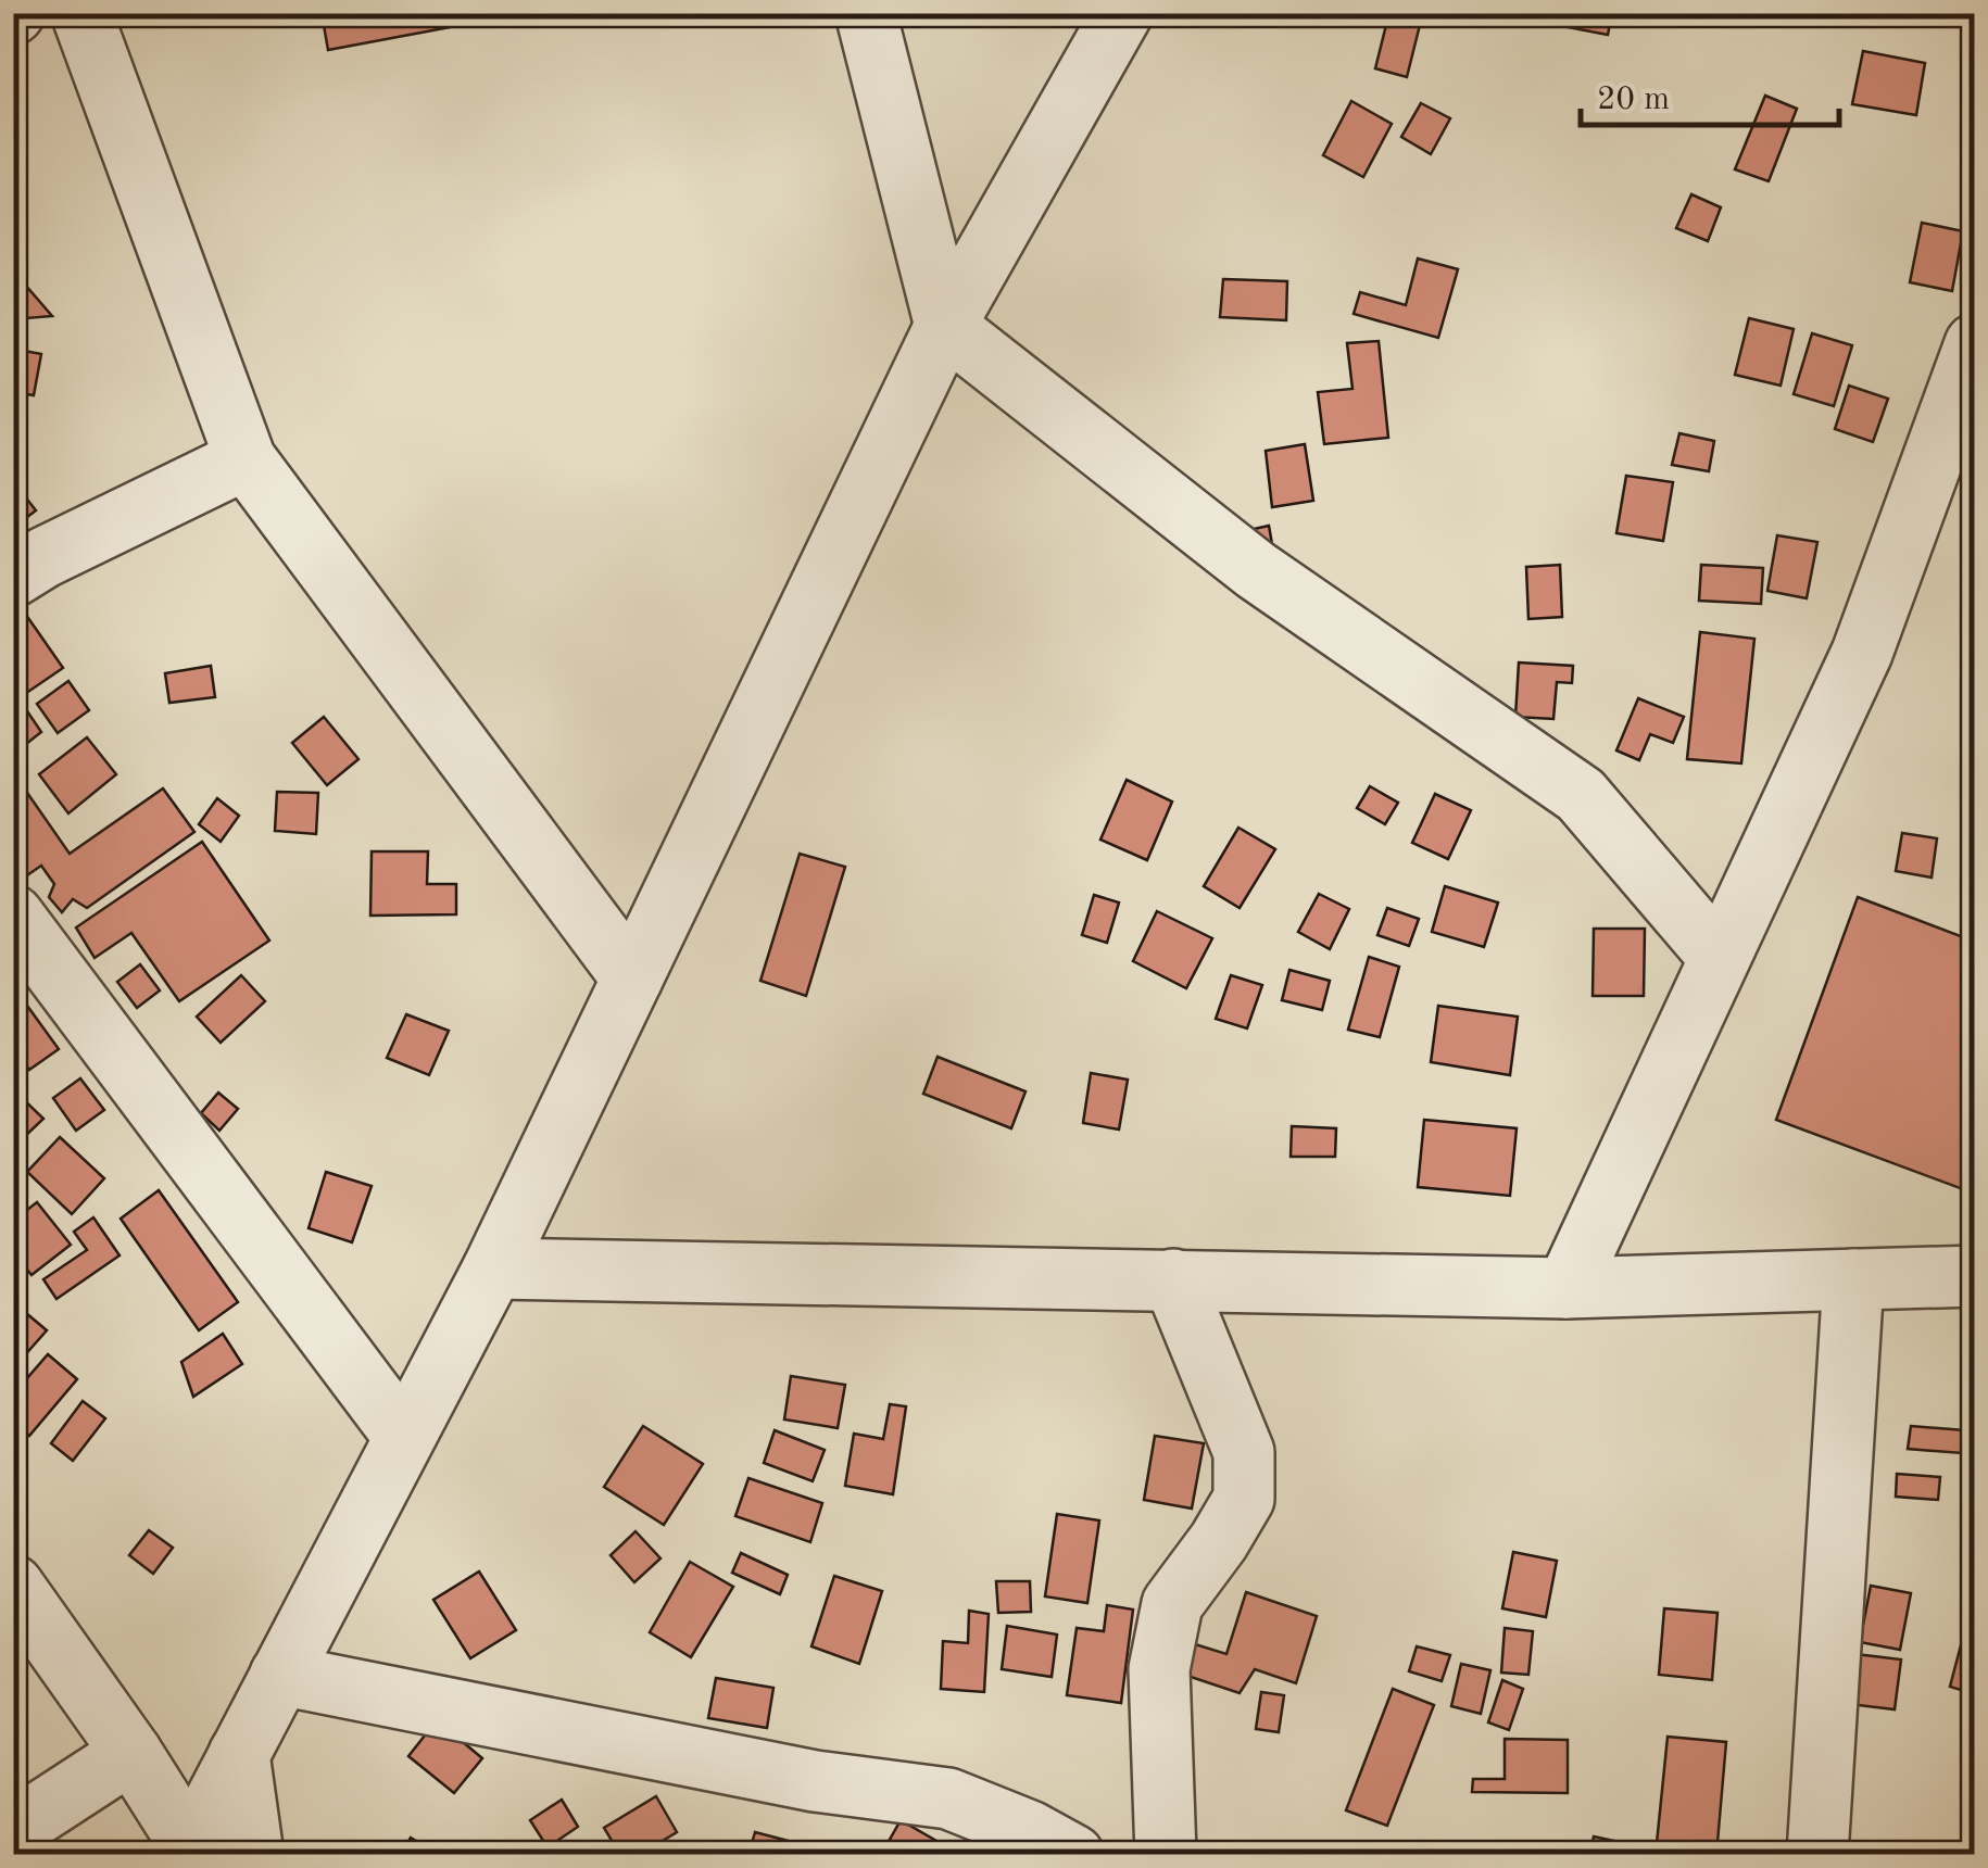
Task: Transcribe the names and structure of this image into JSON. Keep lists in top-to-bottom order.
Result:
{
  "scale_bar": "20 m"
}
